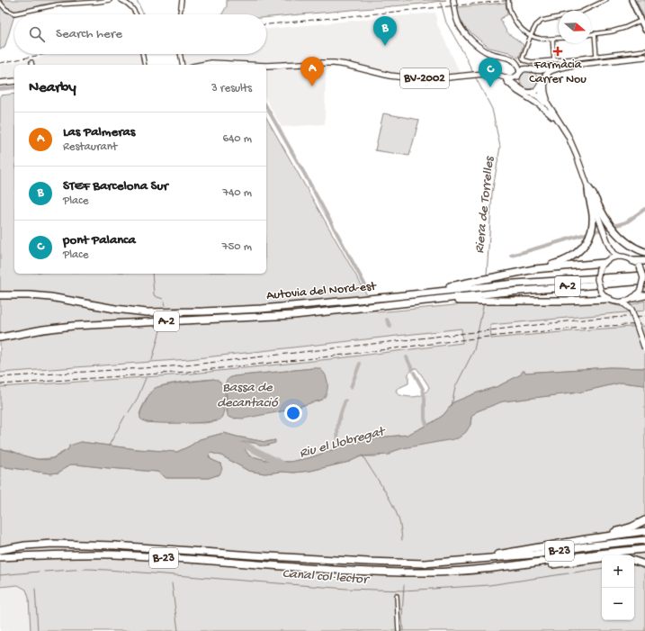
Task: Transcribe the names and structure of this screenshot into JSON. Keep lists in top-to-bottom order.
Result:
{
  "streets": {
    "highway": ["A-2", "Autovia del Nord-est", "B-23"],
    "main road": ["BV-2002"]
  },
  "crossings": [
    ["A-2", "Autovia del Nord-est"]
  ],
  "water": [
    "Riera de Torrelles",
    "Bassa de decantació",
    "Riu el Llobregat",
    "Canal col·lector"
  ],
  "places": {
    "health": ["Farmàcia Carrer Nou"]
  },
  "north": "right",
  "page": {
    "search": "Search here",
    "pins": ["B", "A", "C"],
    "heading": ["Nearby", "3 results"],
    "list": [
      {
        "mark": "A",
        "name": "Las Palmeras",
        "note": "Restaurant",
        "value": "640 m"
      },
      {
        "mark": "B",
        "name": "STEF Barcelona Sur",
        "note": "Place",
        "value": "740 m"
      },
      {
        "mark": "C",
        "name": "pont Palanca",
        "note": "Place",
        "value": "750 m"
      }
    ],
    "map_buttons": ["+", "−"]
  }
}
